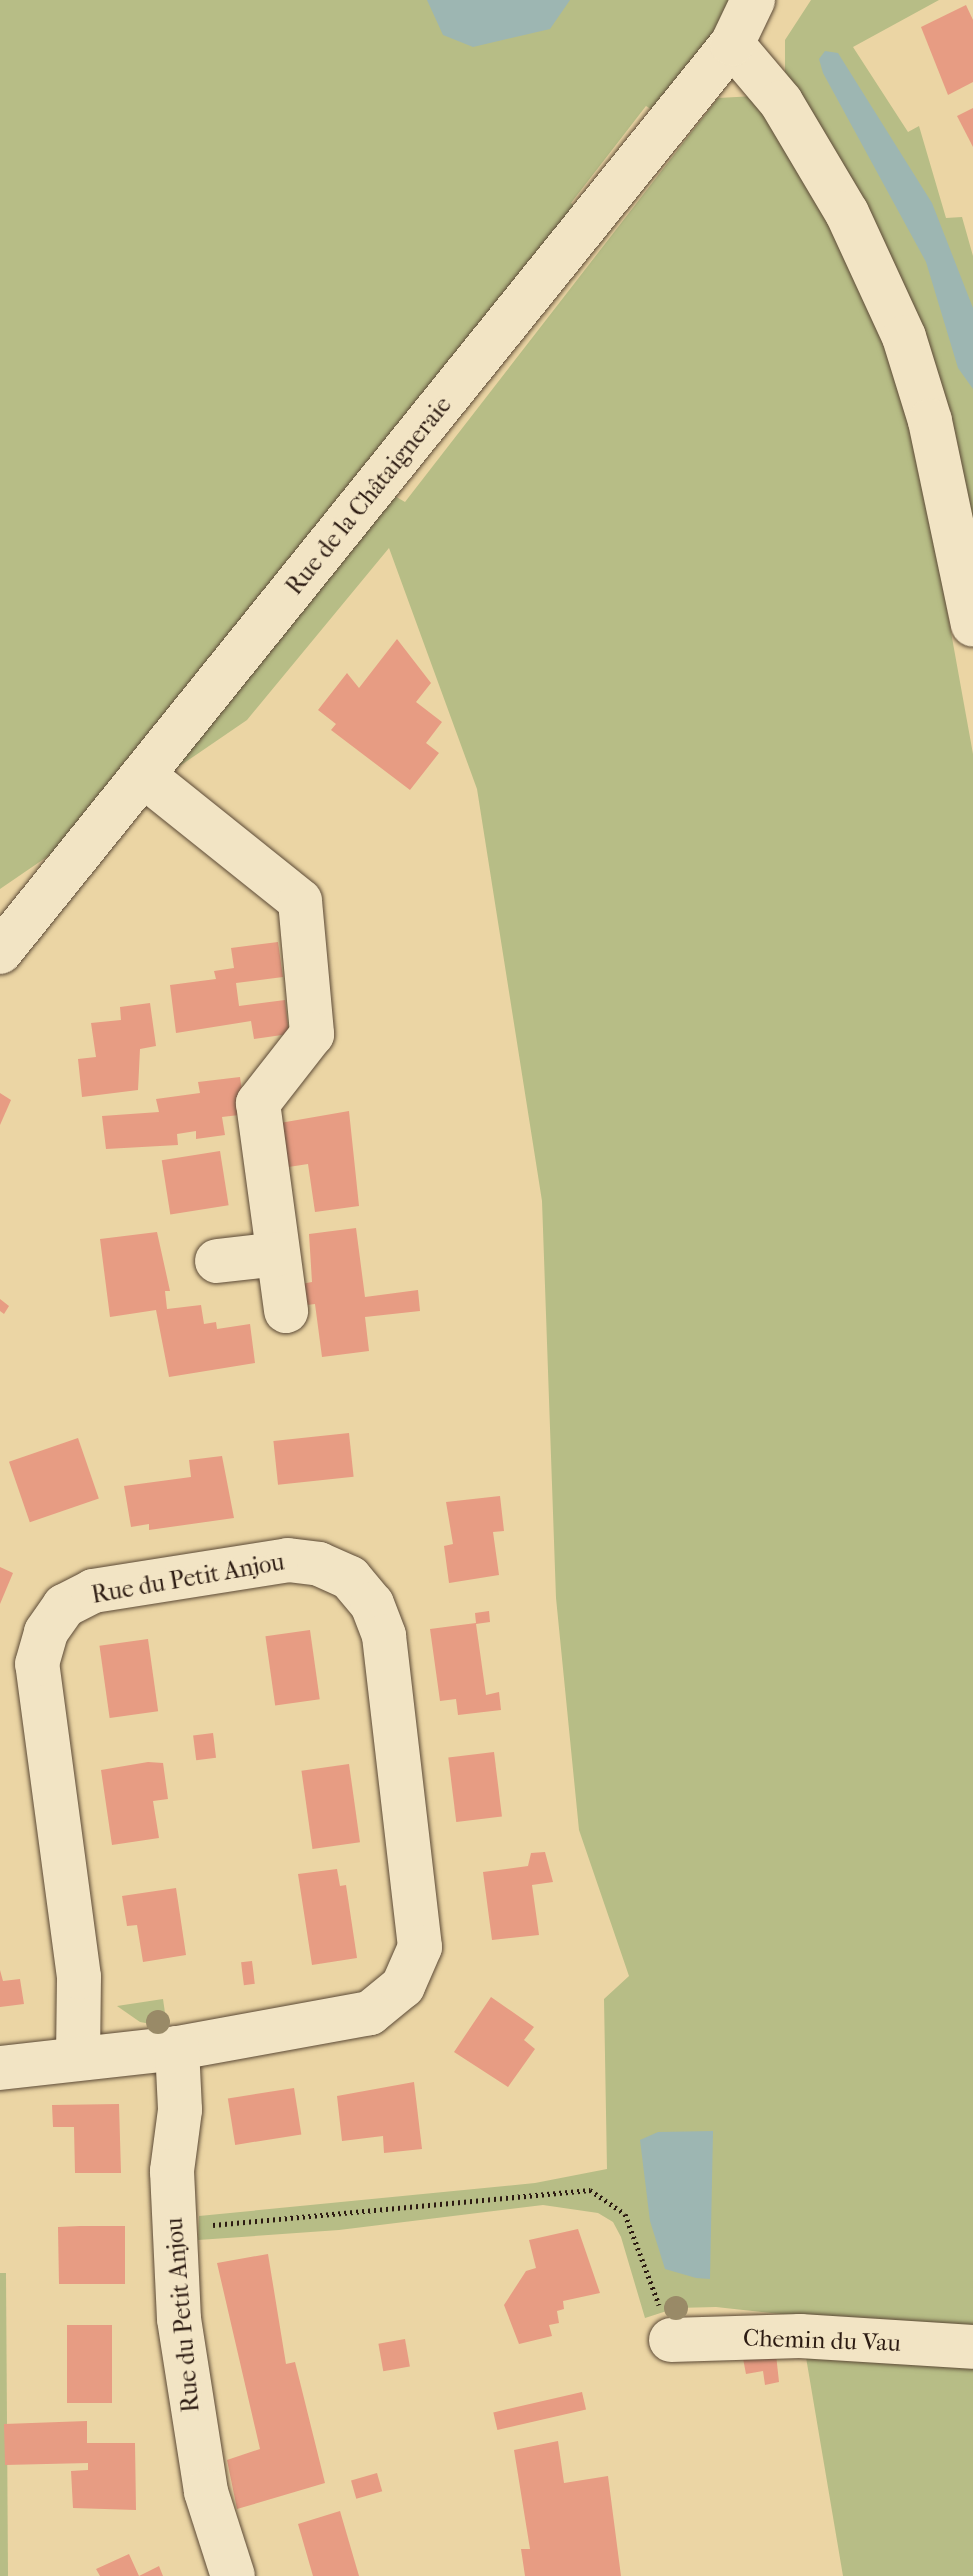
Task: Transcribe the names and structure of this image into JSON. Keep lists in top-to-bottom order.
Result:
{
  "streets": {
    "street": ["Rue de la Châtaigneraie", "Rue du Petit Anjou", "Chemin du Vau"]
  }
}
